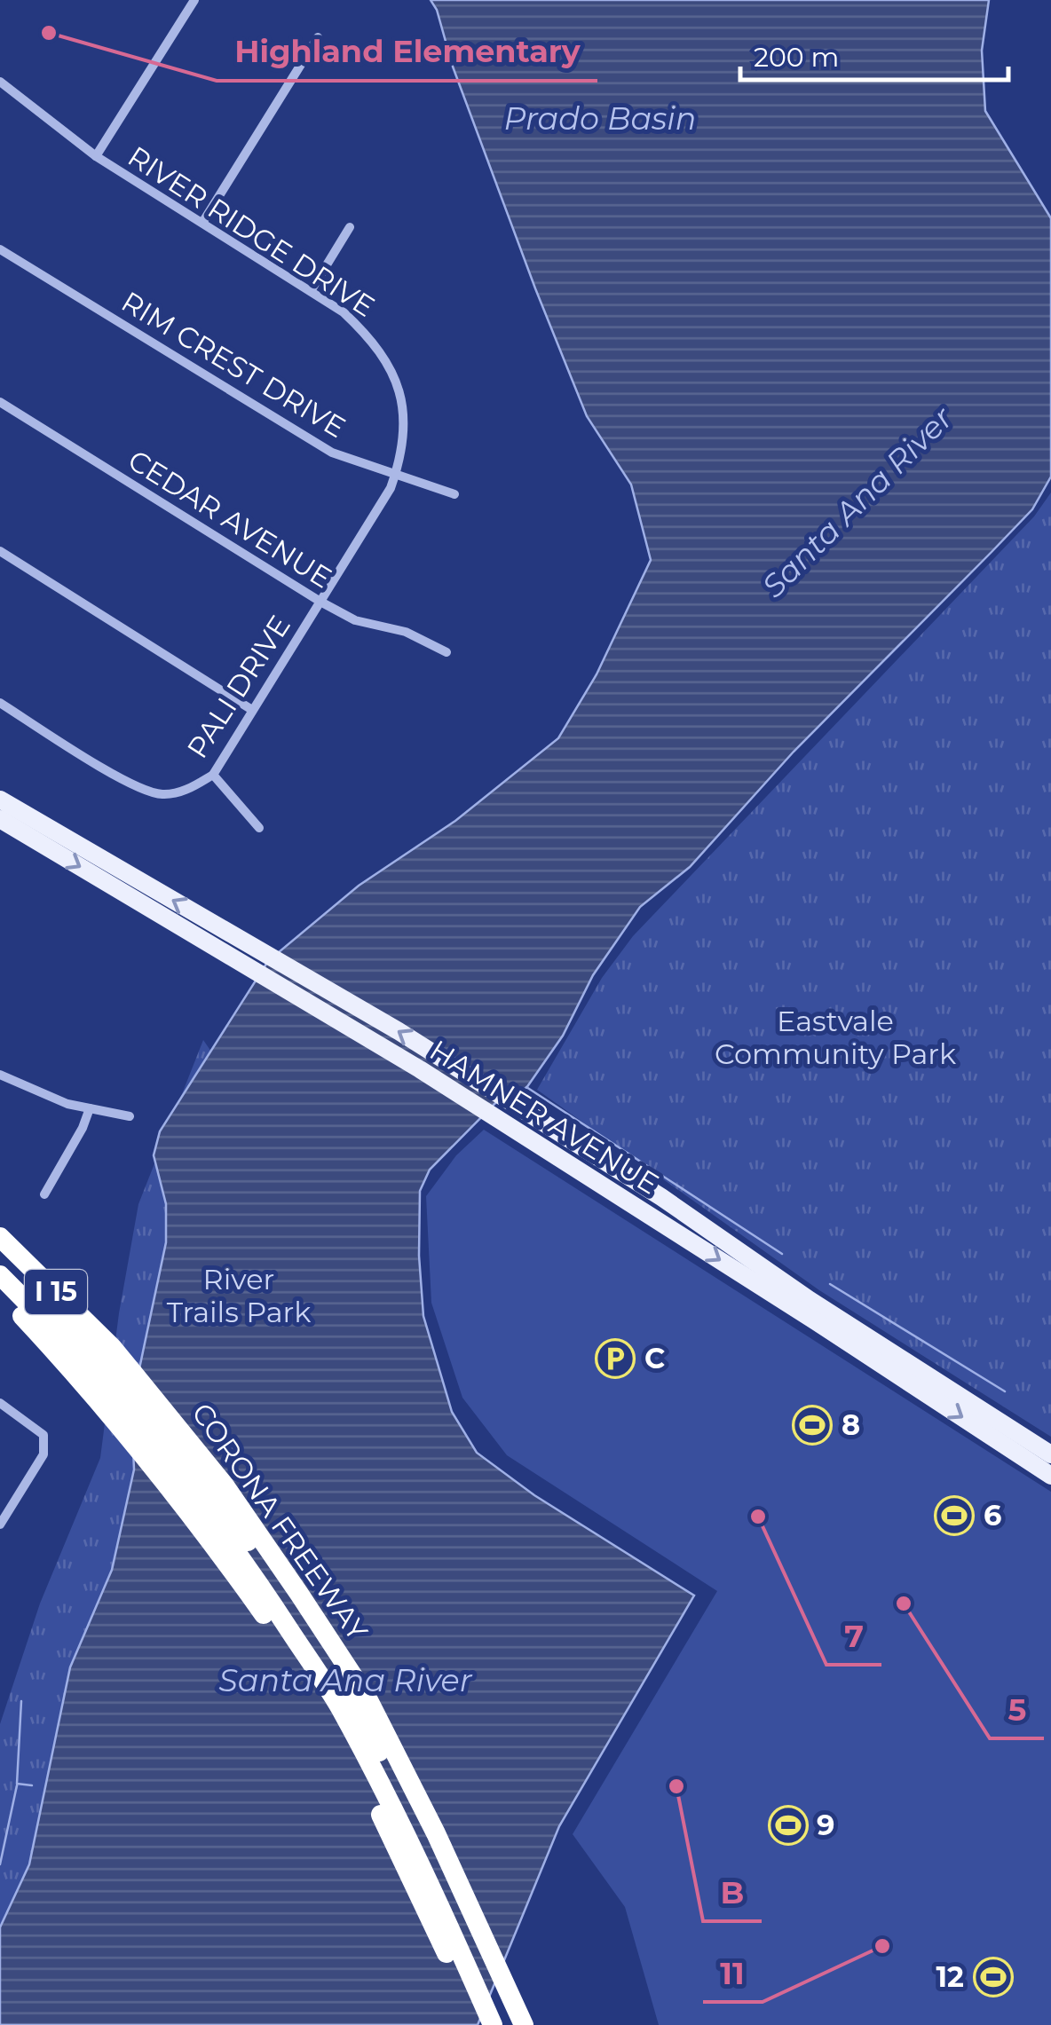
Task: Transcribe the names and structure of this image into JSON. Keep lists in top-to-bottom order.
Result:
{
  "streets": {
    "highway": ["I 15", "CORONA FREEWAY"],
    "main road": ["HAMNER AVENUE"],
    "street": [
      "RIVER RIDGE DRIVE",
      "RIM CREST DRIVE",
      "CEDAR AVENUE",
      "PALI DRIVE"
    ]
  },
  "crossings": [
    ["RIVER RIDGE DRIVE", "RIM CREST DRIVE"],
    ["RIVER RIDGE DRIVE", "CEDAR AVENUE"],
    ["RIVER RIDGE DRIVE", "PALI DRIVE"],
    ["CEDAR AVENUE", "PALI DRIVE"]
  ],
  "water": ["Prado Basin", "Santa Ana River"],
  "parks": ["Eastvale Community Park", "River Trails Park"],
  "places": {
    "other": [
      "Highland Elementary",
      "7",
      "5",
      "B",
      "11"
    ],
    "parking": ["C"],
    "sports": [
      "8",
      "6",
      "9",
      "12"
    ]
  },
  "scale_bar": "200 m"
}
